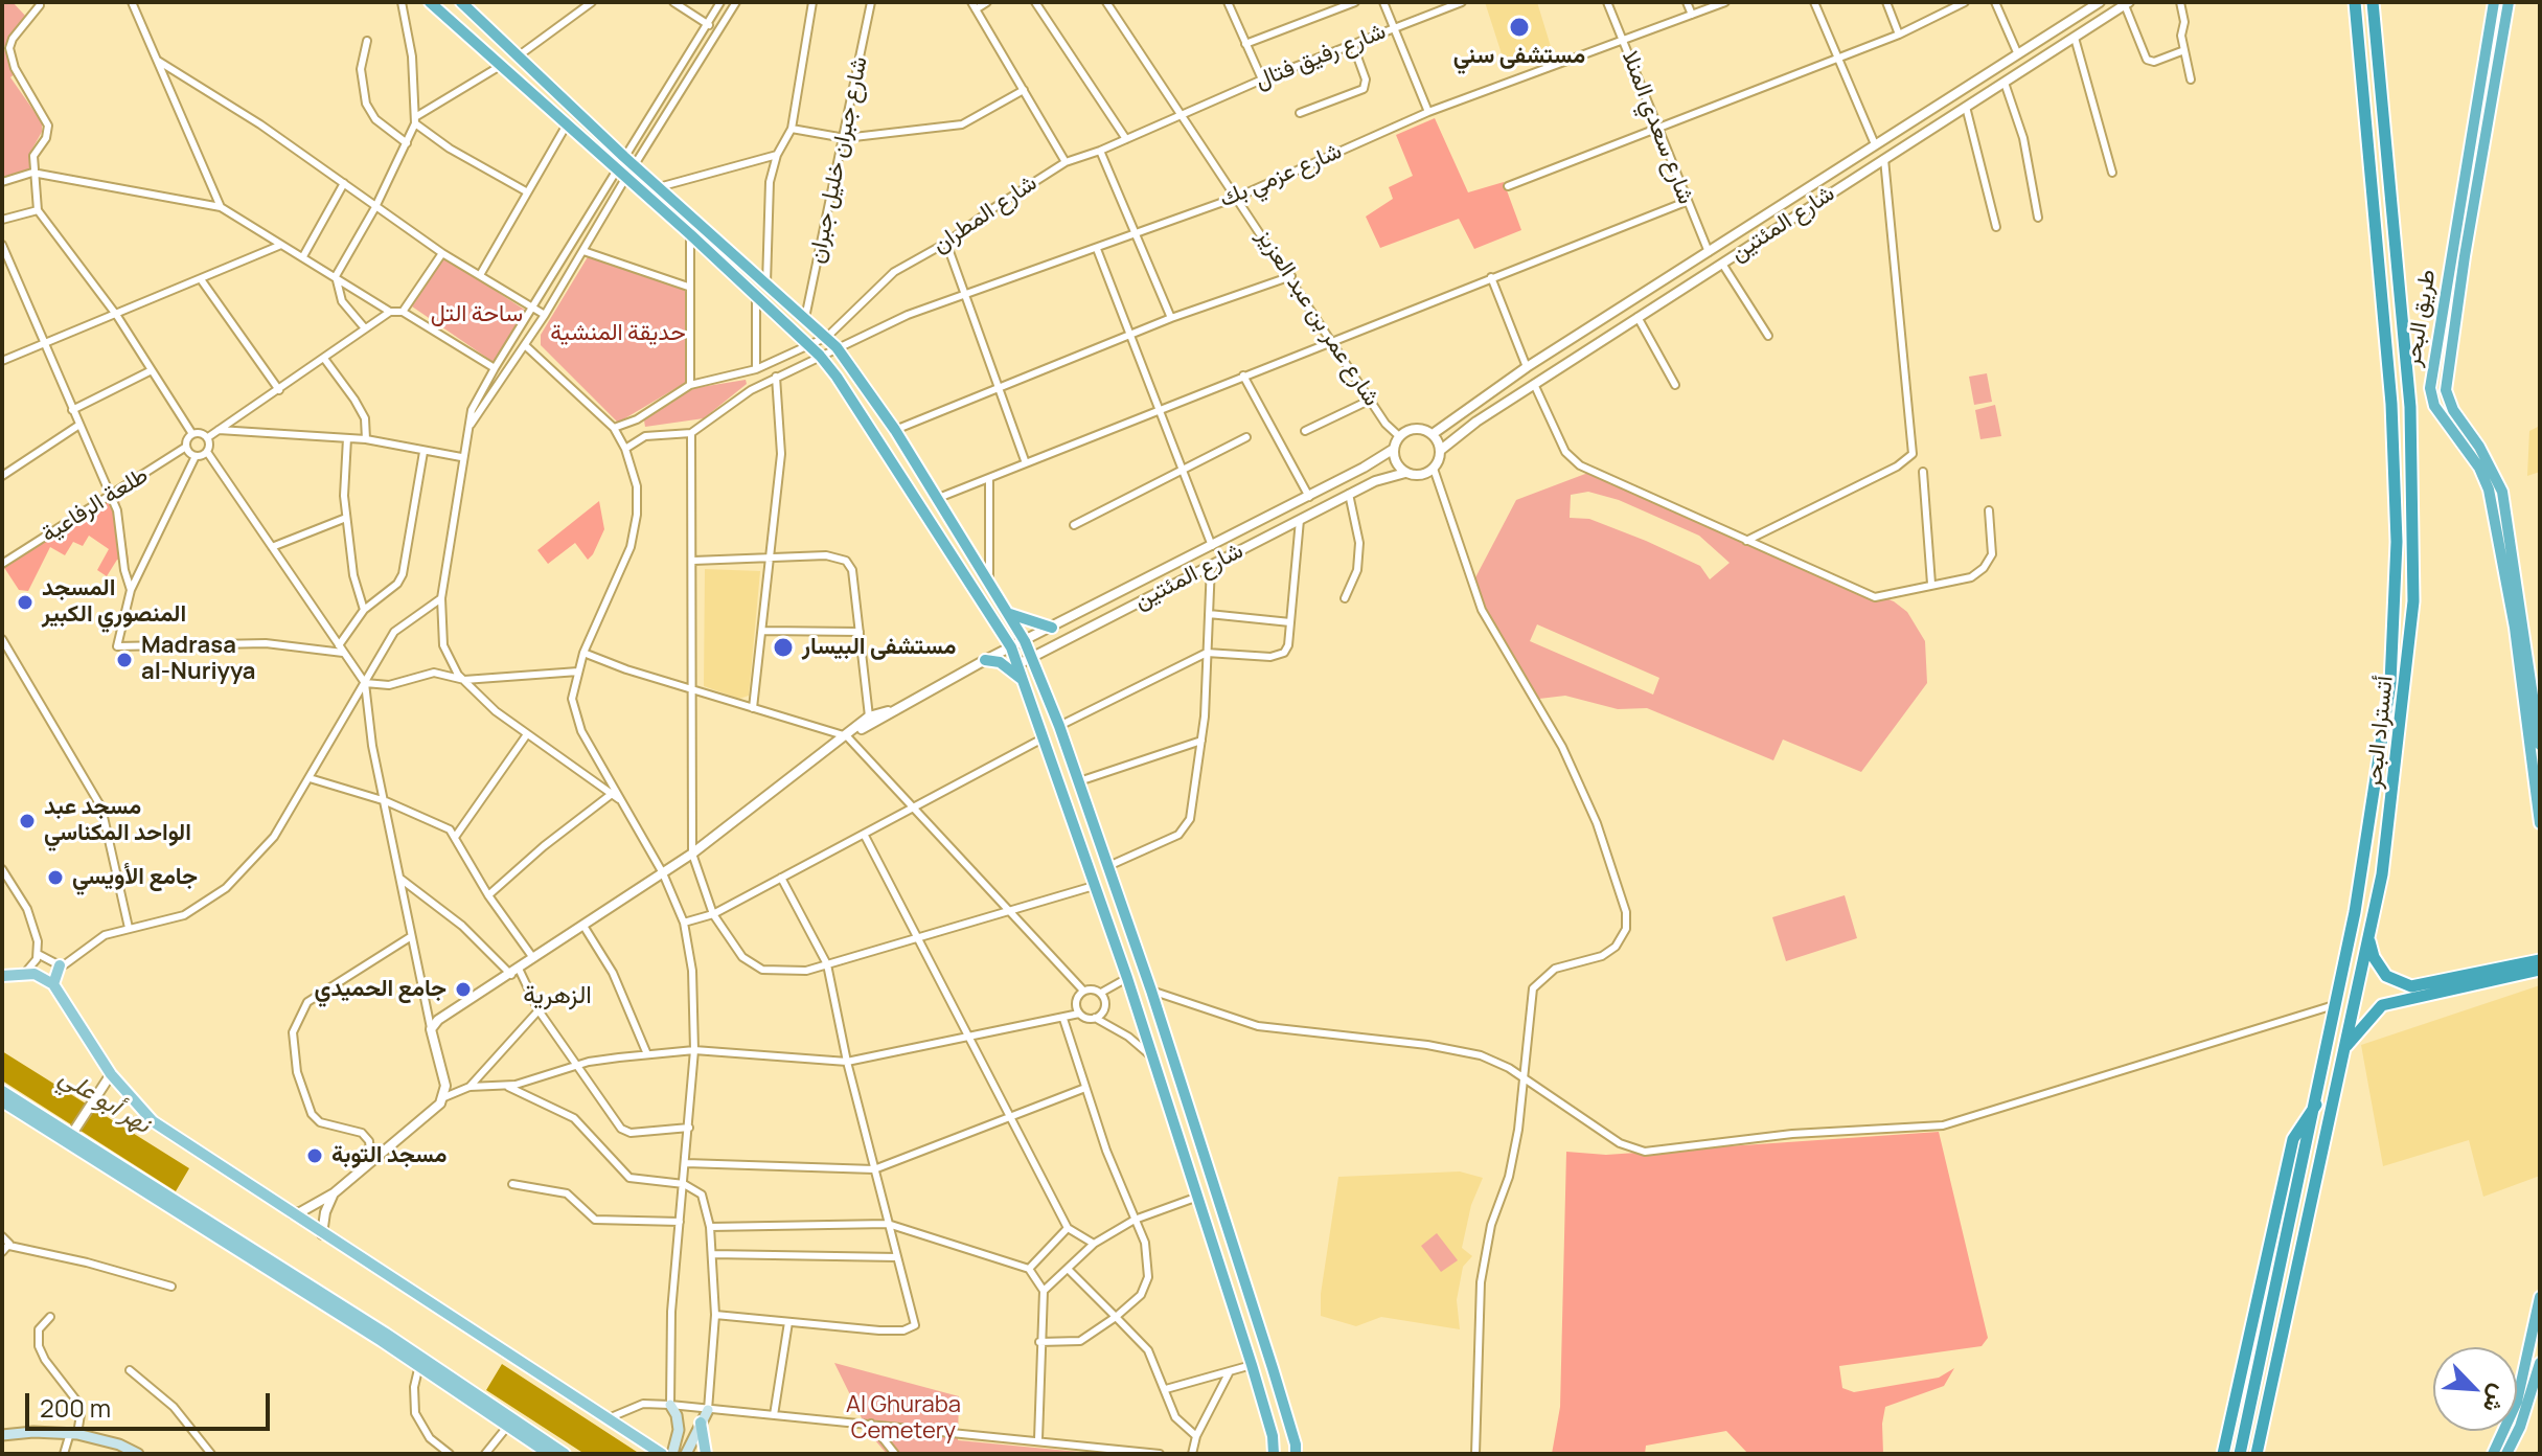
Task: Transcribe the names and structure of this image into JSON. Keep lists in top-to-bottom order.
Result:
{
  "streets": {
    "highway": ["طريق البحر", "أتستراد البحر"],
    "street": [
      "شارع رفيق فتال",
      "شارع سعدي المنلا",
      "شارع جبران خليل جبران",
      "شارع عزمي بك",
      "شارع المطران",
      "شارع المئتين",
      "شارع عمر بن عبد العزيز",
      "طلعة الرفاعية"
    ]
  },
  "crossings": [
    ["شارع رفيق فتال", "شارع المطران"],
    ["شارع رفيق فتال", "شارع عمر بن عبد العزيز"],
    ["شارع سعدي المنلا", "شارع عزمي بك"],
    ["شارع سعدي المنلا", "شارع المئتين"],
    ["شارع عزمي بك", "شارع عمر بن عبد العزيز"],
    ["شارع المطران", "شارع عمر بن عبد العزيز"],
    ["شارع المئتين", "شارع عمر بن عبد العزيز"]
  ],
  "districts": ["الزهرية"],
  "water": ["نهر أبو علي"],
  "parks": ["ساحة التل", "حديقة المنشية", "Al Ghuraba Cemetery"],
  "places": [
    "مستشفى سني",
    "المسجد المنصوري الكبير",
    "مستشفی البيسار",
    "Madrasa al-Nuriyya",
    "مسجد عبد الواحد المكناسي",
    "جامع الأويسي",
    "جامع الحميدي",
    "مسجد التوبة"
  ],
  "scale_bar": "200 m",
  "north": "bottom right"
}
